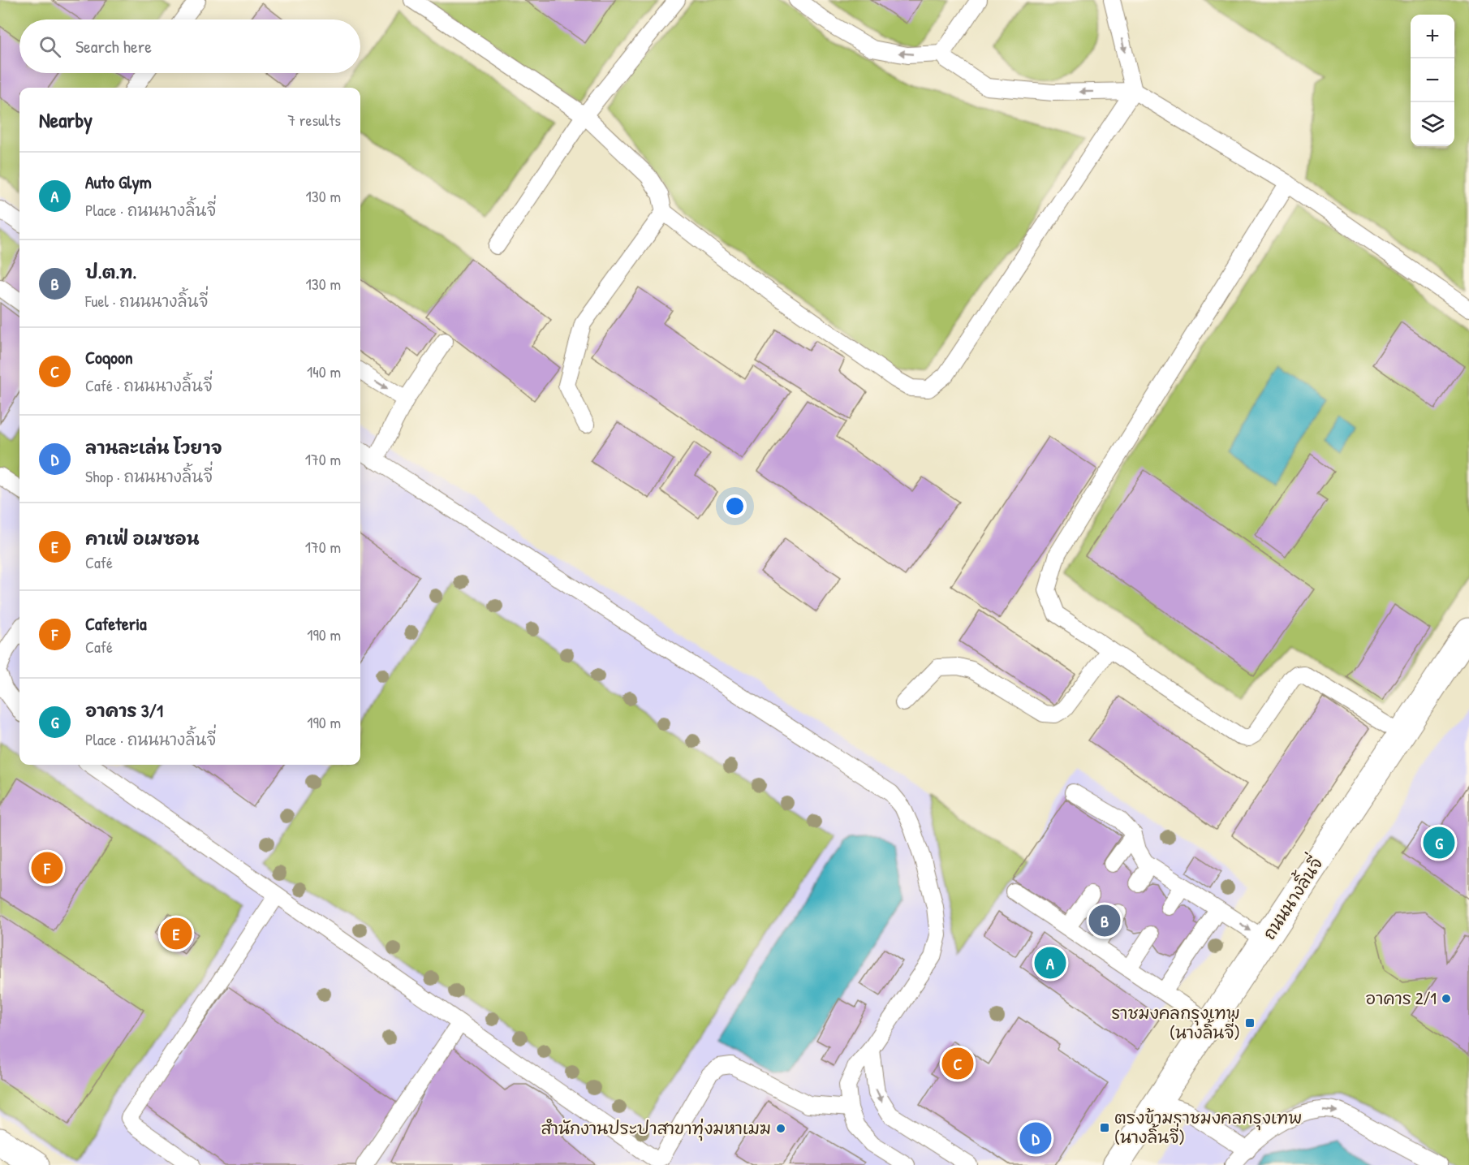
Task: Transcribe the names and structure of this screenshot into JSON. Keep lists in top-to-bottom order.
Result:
{
  "streets": {
    "main road": ["ถนนนางลิ้นจี่"]
  },
  "places": {
    "other": ["อาคาร 2/1", "สำนักงานประปาสาขาทุ่งมหาเมฆ"],
    "transit": ["ราชมงคลกรุงเทพ (นางลิ้นจี่)", "ตรงข้ามราชมงคลกรุงเทพ (นางลิ้นจี่)"]
  },
  "page": {
    "map_buttons": ["+", "−"],
    "search": "Search here",
    "heading": ["Nearby", "7 results"],
    "list": [
      {
        "mark": "A",
        "name": "Auto Glym",
        "note": "Place · ถนนนางลิ้นจี่",
        "value": "130 m"
      },
      {
        "mark": "B",
        "name": "ป.ต.ท.",
        "note": "Fuel · ถนนนางลิ้นจี่",
        "value": "130 m"
      },
      {
        "mark": "C",
        "name": "Coqoon",
        "note": "Café · ถนนนางลิ้นจี่",
        "value": "140 m"
      },
      {
        "mark": "D",
        "name": "ลานละเล่น โวยาจ",
        "note": "Shop · ถนนนางลิ้นจี่",
        "value": "170 m"
      },
      {
        "mark": "E",
        "name": "คาเฟ่ อเมซอน",
        "note": "Café",
        "value": "170 m"
      },
      {
        "mark": "F",
        "name": "Cafeteria",
        "note": "Café",
        "value": "190 m"
      },
      {
        "mark": "G",
        "name": "อาคาร 3/1",
        "note": "Place · ถนนนางลิ้นจี่",
        "value": "190 m"
      }
    ],
    "pins": [
      "G",
      "F",
      "B",
      "E",
      "A",
      "C",
      "D"
    ]
  }
}
